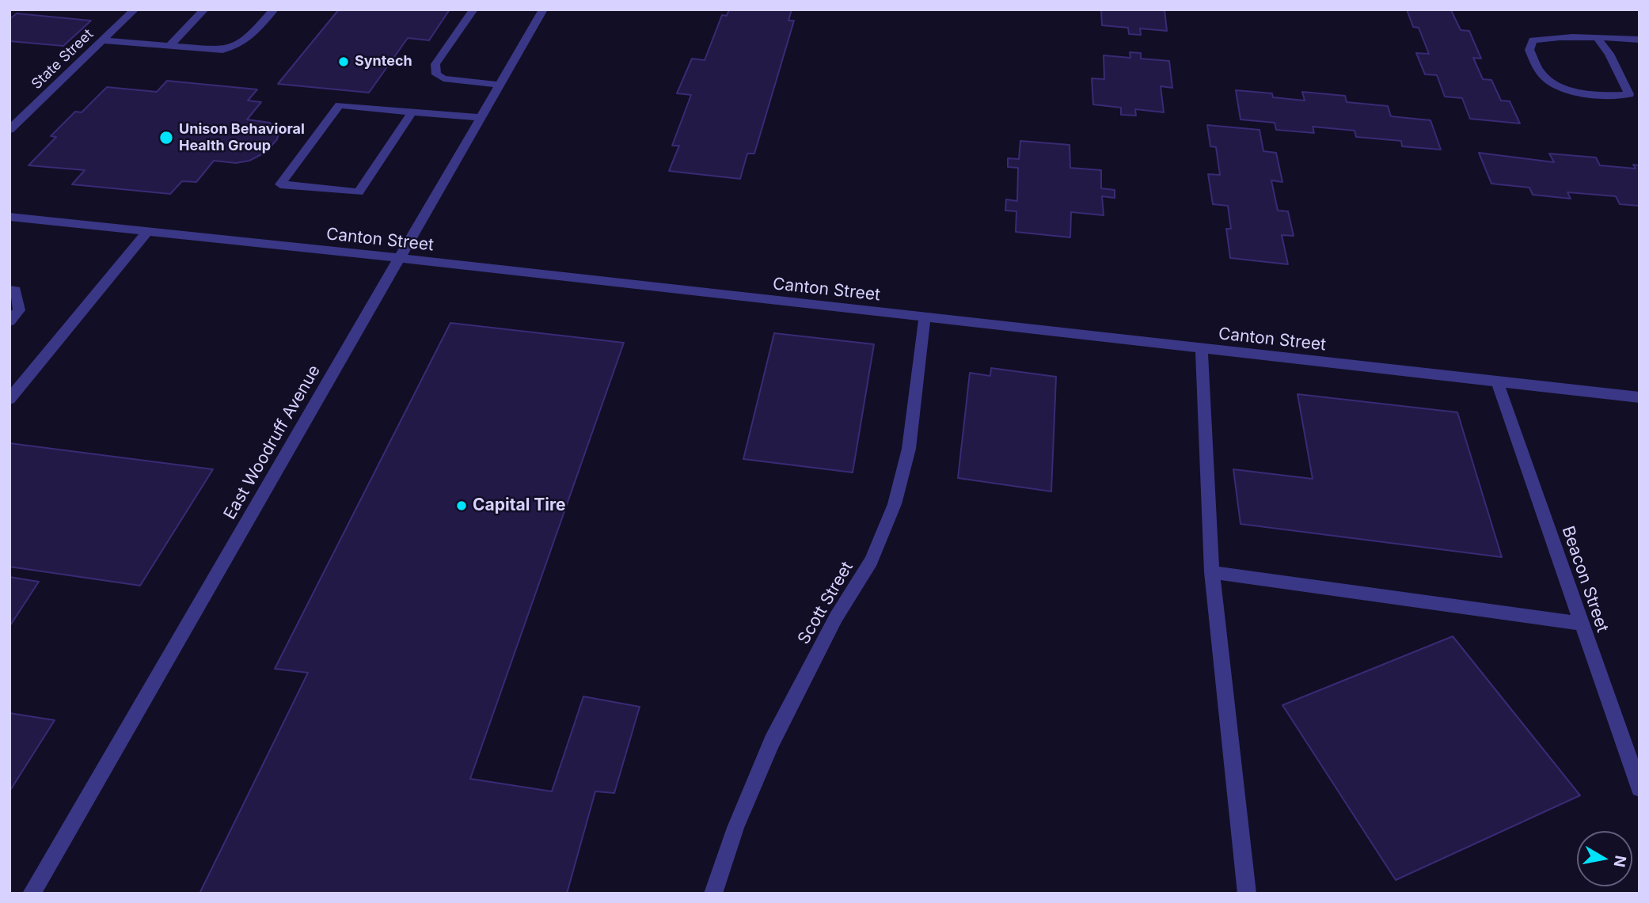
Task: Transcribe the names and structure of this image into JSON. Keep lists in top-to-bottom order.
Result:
{
  "streets": {
    "street": [
      "State Street",
      "Canton Street",
      "East Woodruff Avenue",
      "Beacon Street",
      "Scott Street"
    ]
  },
  "crossings": [
    ["Canton Street", "East Woodruff Avenue"],
    ["Canton Street", "Beacon Street"],
    ["Canton Street", "Scott Street"]
  ],
  "places": ["Syntech", "Unison Behavioral Health Group", "Capital Tire"],
  "north": "right"
}
